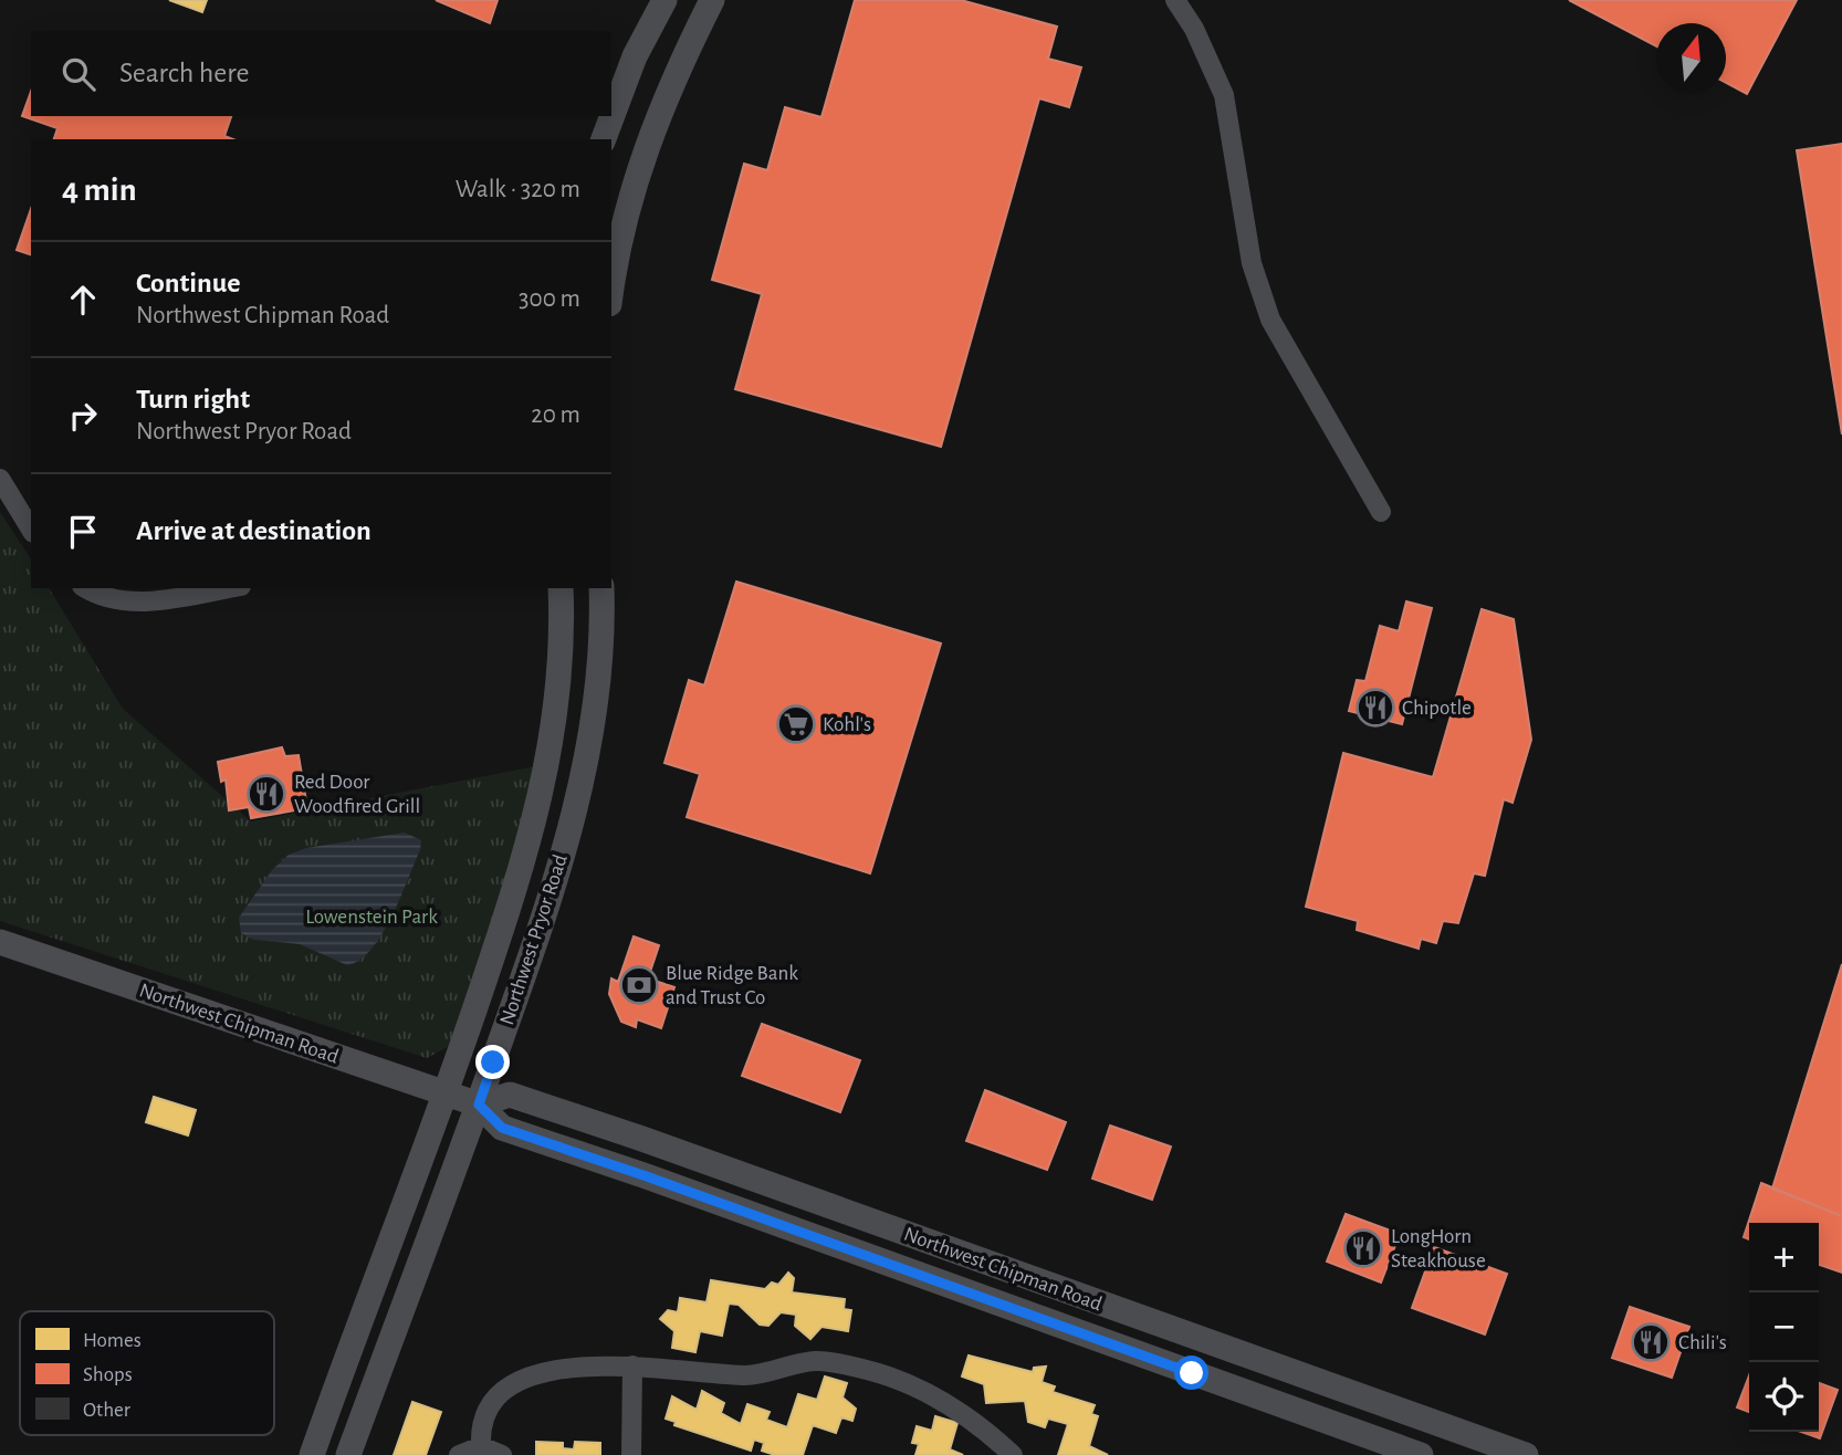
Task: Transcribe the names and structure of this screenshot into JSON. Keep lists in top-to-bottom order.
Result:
{
  "streets": {
    "main road": ["Northwest Pryor Road", "Northwest Chipman Road"]
  },
  "crossings": [
    ["Northwest Pryor Road", "Northwest Chipman Road"]
  ],
  "parks": ["Lowenstein Park"],
  "places": {
    "restaurant": [
      "Chipotle",
      "Red Door Woodfired Grill",
      "LongHorn Steakhouse",
      "Chili's"
    ],
    "supermarket": ["Kohl's"],
    "bank": ["Blue Ridge Bank and Trust Co"]
  },
  "legend": ["Homes", "Shops", "Other"],
  "north": "top",
  "page": {
    "search": "Search here",
    "heading": ["4 min", "Walk · 320 m"],
    "list": [
      ["Continue", "Northwest Chipman Road", "300 m"],
      ["Turn right", "Northwest Pryor Road", "20 m"],
      "Arrive at destination"
    ],
    "map_buttons": ["+", "−"]
  }
}
